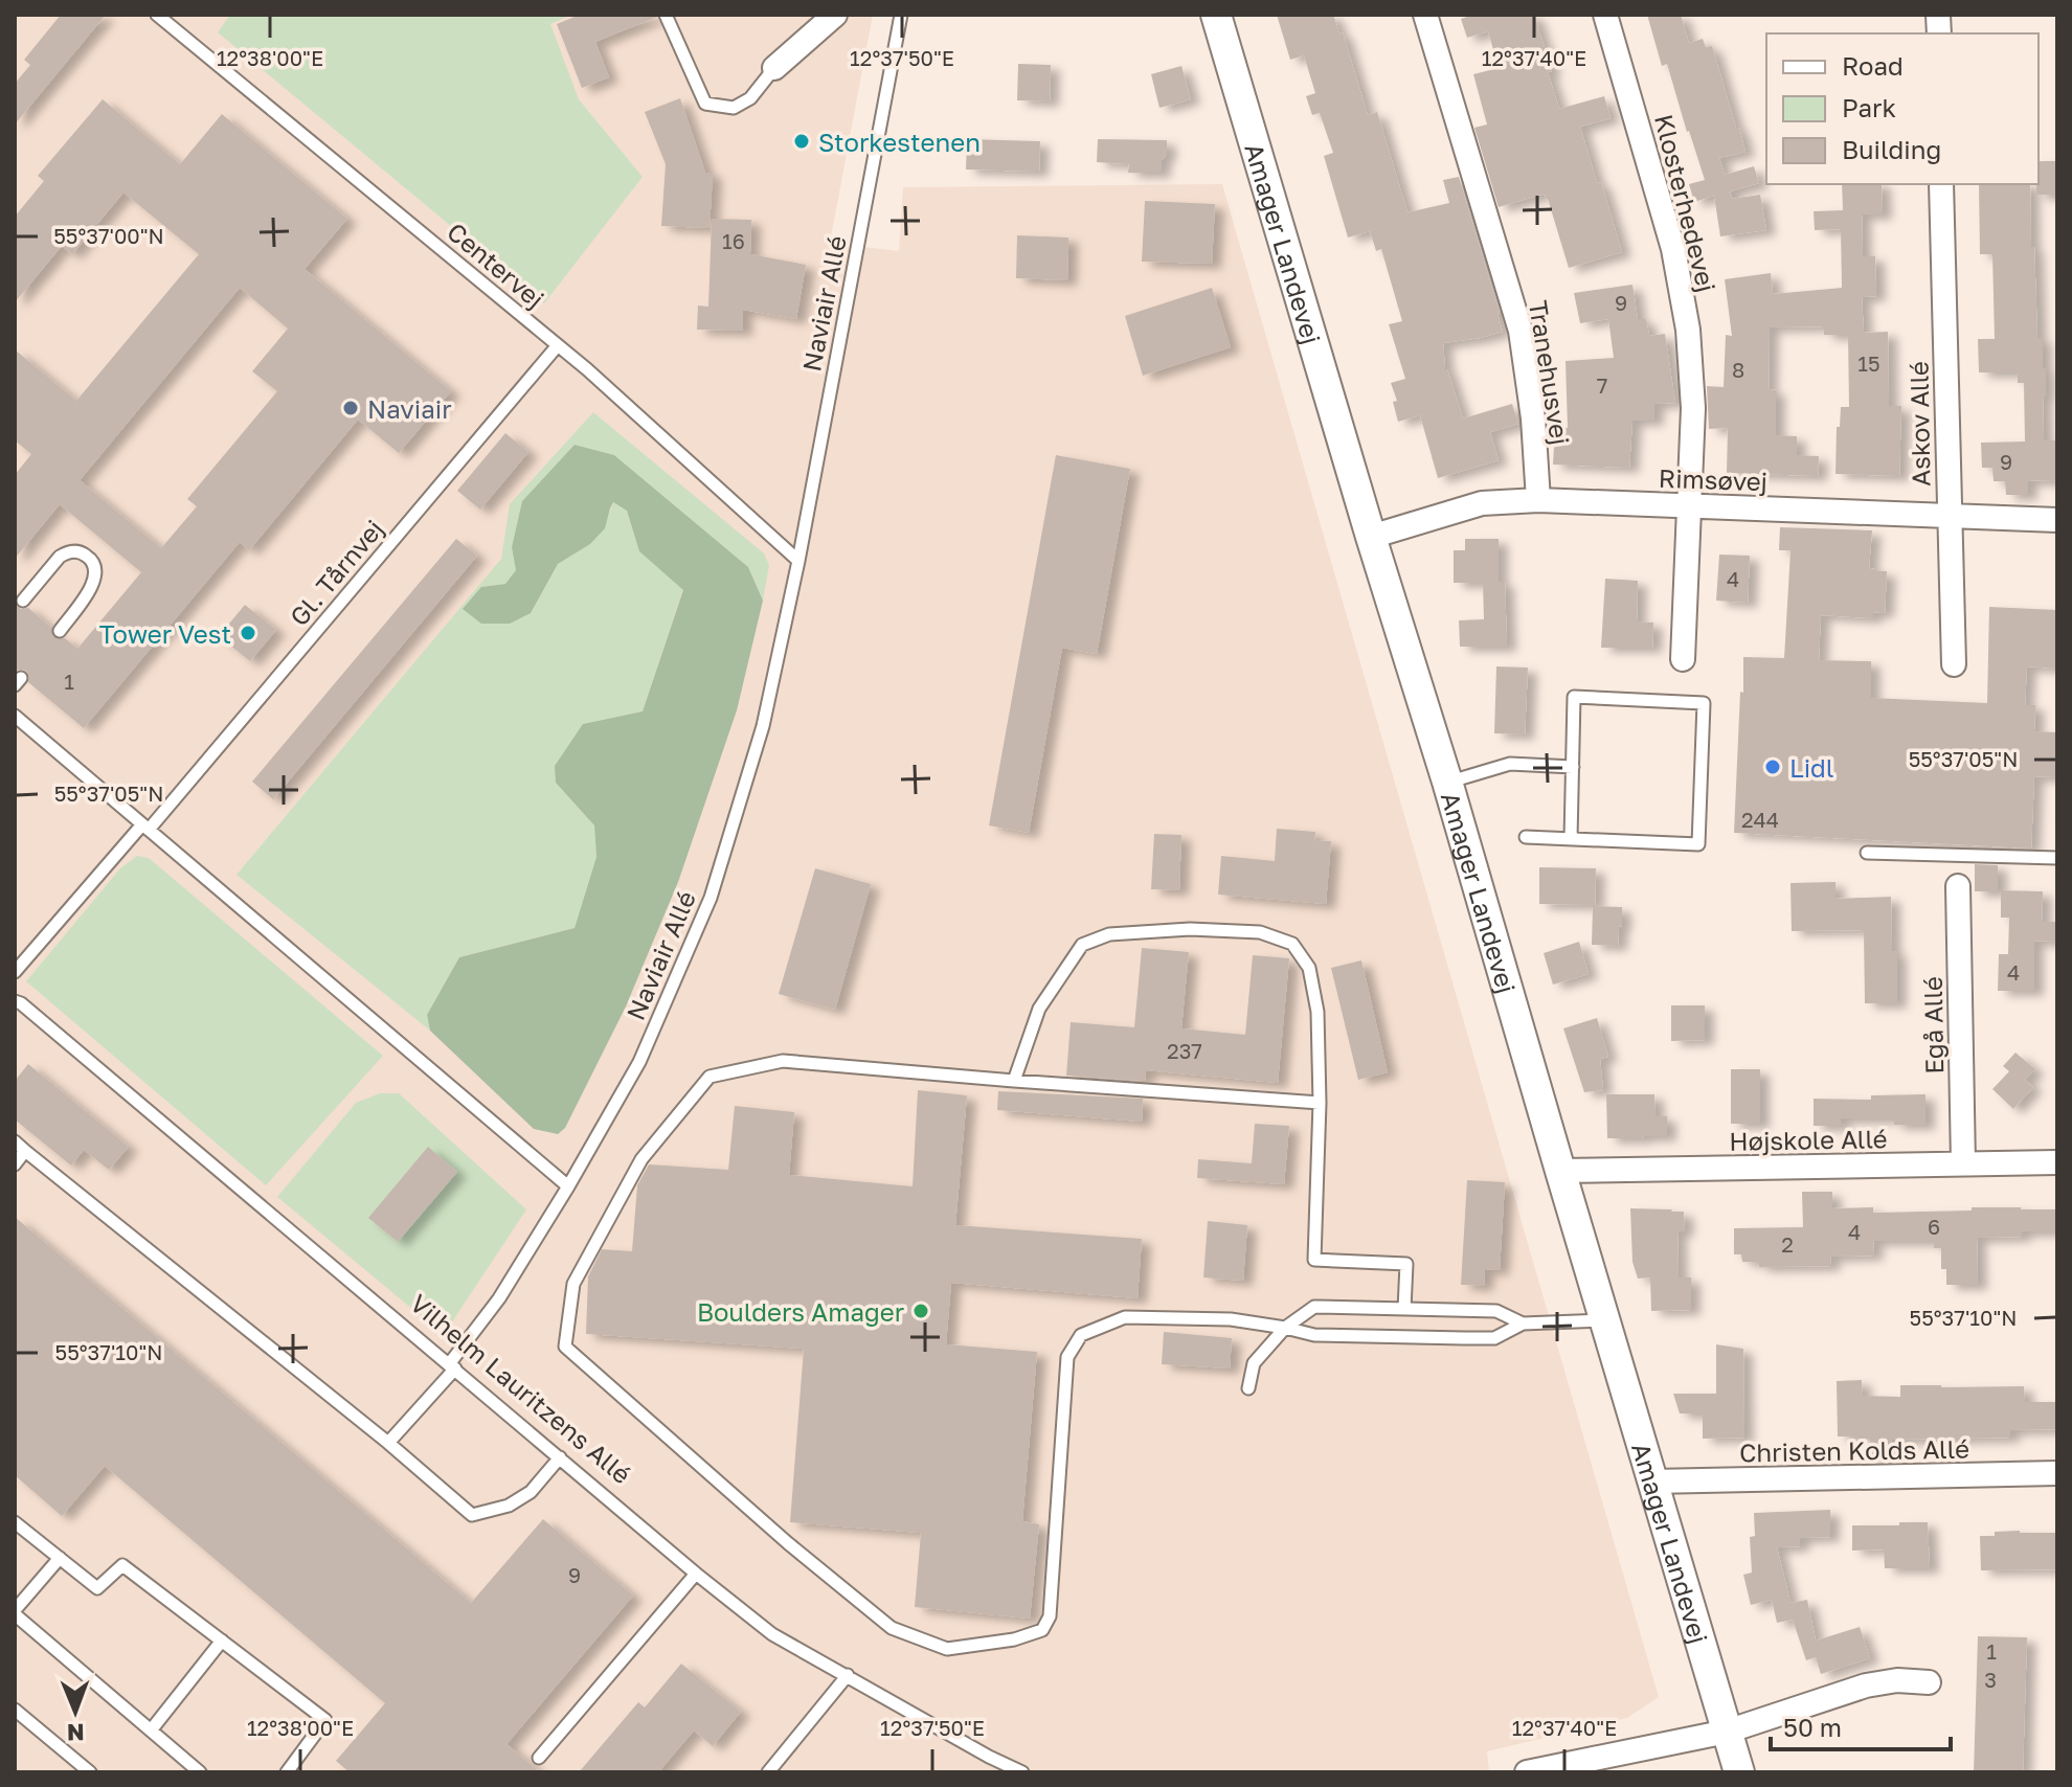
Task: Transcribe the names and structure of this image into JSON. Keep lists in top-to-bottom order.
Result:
{
  "streets": {
    "street": [
      "Klosterhedevej",
      "Amager Landevej",
      "Tranehusvej",
      "Askov Allé",
      "Rimsøvej",
      "Egå Allé",
      "Højskole Allé",
      "Christen Kolds Allé"
    ],
    "lane": [
      "Centervej",
      "Naviair Allé",
      "Gl. Tårnvej",
      "Vilhelm Lauritzens Allé"
    ]
  },
  "crossings": [
    ["Klosterhedevej", "Rimsøvej"],
    ["Amager Landevej", "Rimsøvej"],
    ["Amager Landevej", "Højskole Allé"],
    ["Amager Landevej", "Christen Kolds Allé"],
    ["Centervej", "Naviair Allé"],
    ["Centervej", "Gl. Tårnvej"],
    ["Naviair Allé", "Vilhelm Lauritzens Allé"],
    ["Tranehusvej", "Rimsøvej"],
    ["Askov Allé", "Rimsøvej"],
    ["Egå Allé", "Højskole Allé"]
  ],
  "places": [
    "Storkestenen",
    "Naviair",
    "Tower Vest",
    "Lidl",
    "Boulders Amager"
  ],
  "house_numbers": [
    "16",
    "9",
    "15",
    "8",
    "7",
    "9",
    "4",
    "1",
    "244",
    "4",
    "237",
    "6",
    "4",
    "2",
    "9",
    "1",
    "3"
  ],
  "legend": ["Road", "Park", "Building"],
  "scale_bar": "50 m",
  "north": "bottom",
  "coordinates": [
    "12°38'00\"E",
    "12°37'50\"E",
    "12°37'40\"E",
    "55°37'00\"N",
    "55°37'05\"N",
    "55°37'10\"N"
  ]
}
